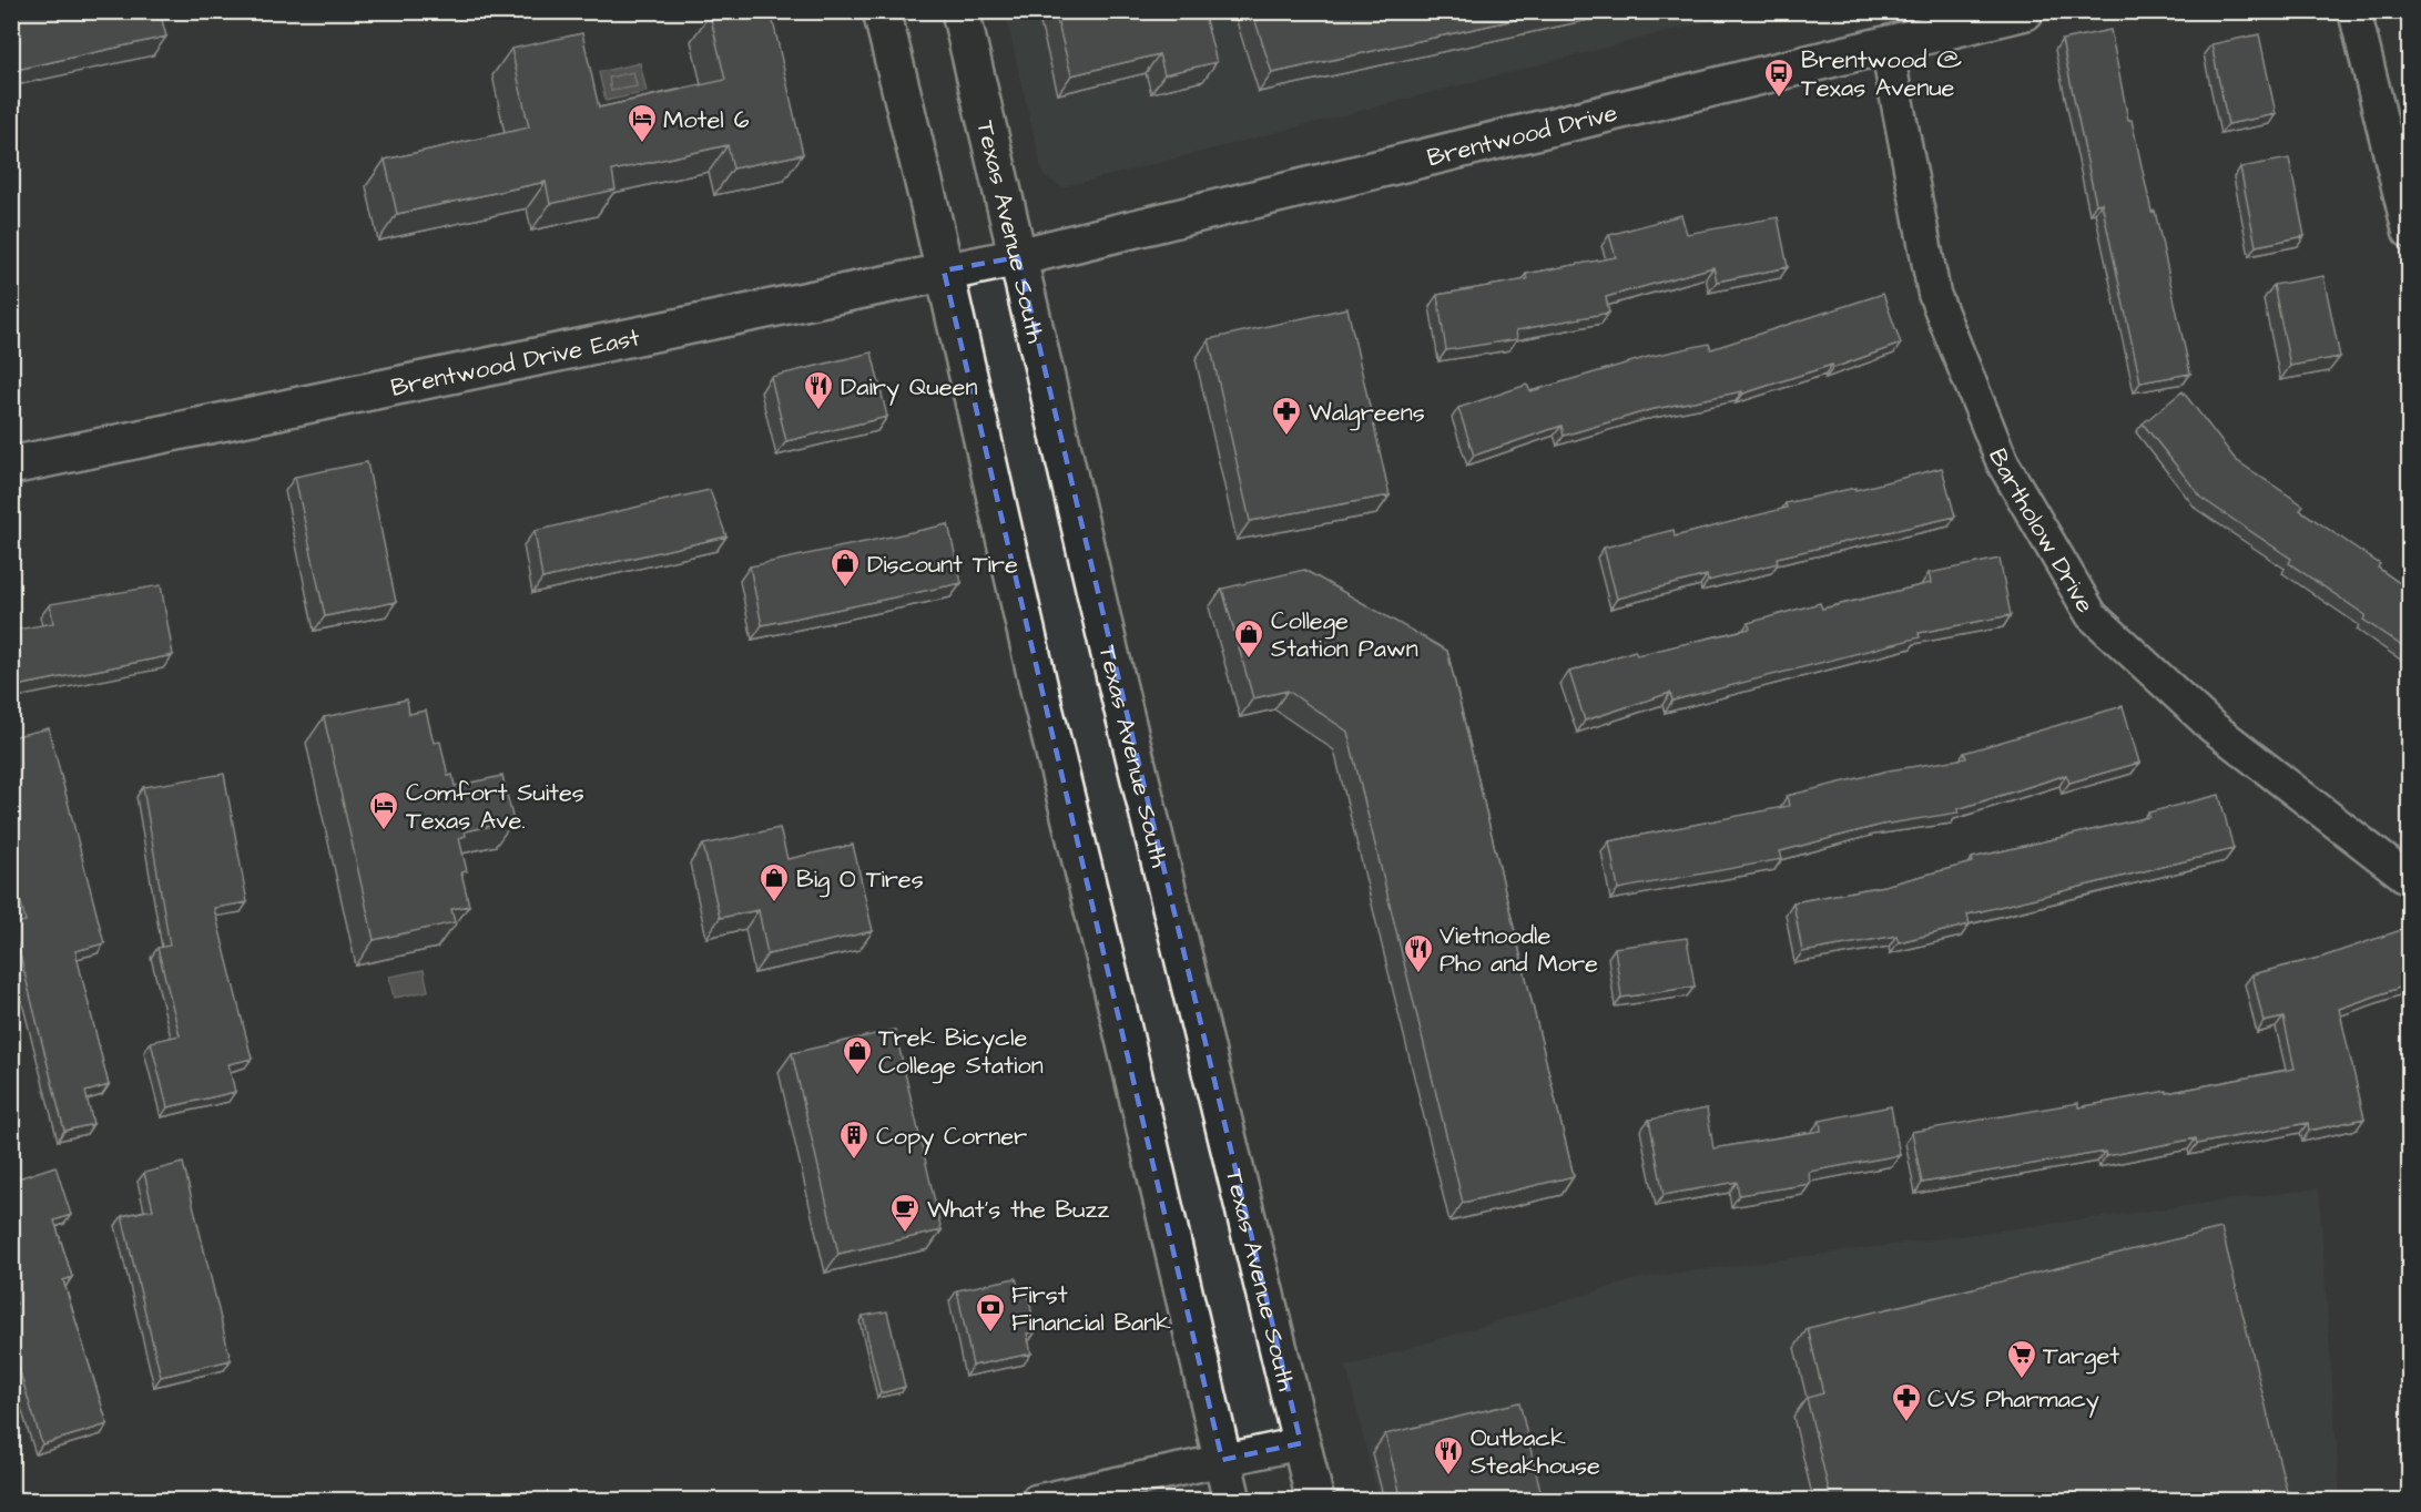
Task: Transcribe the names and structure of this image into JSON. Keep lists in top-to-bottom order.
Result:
{
  "streets": {
    "main road": ["Brentwood Drive", "Texas Avenue South", "Brentwood Drive East"],
    "street": ["Bartholow Drive"]
  },
  "crossings": [
    ["Brentwood Drive", "Texas Avenue South"],
    ["Brentwood Drive", "Brentwood Drive East"],
    ["Brentwood Drive", "Bartholow Drive"],
    ["Texas Avenue South", "Brentwood Drive East"]
  ],
  "places": {
    "bus stop": ["Brentwood @ Texas Avenue"],
    "hotel": ["Motel 6", "Comfort Suites Texas Ave."],
    "restaurant": ["Dairy Queen", "Vietnoodle Pho and More", "Outback Steakhouse"],
    "pharmacy": ["Walgreens", "CVS Pharmacy"],
    "shop": [
      "Discount Tire",
      "College Station Pawn",
      "Big O Tires",
      "Trek Bicycle College Station"
    ],
    "building": ["Copy Corner"],
    "cafe": ["What's the Buzz"],
    "bank": ["First Financial Bank"],
    "supermarket": ["Target"]
  }
}
